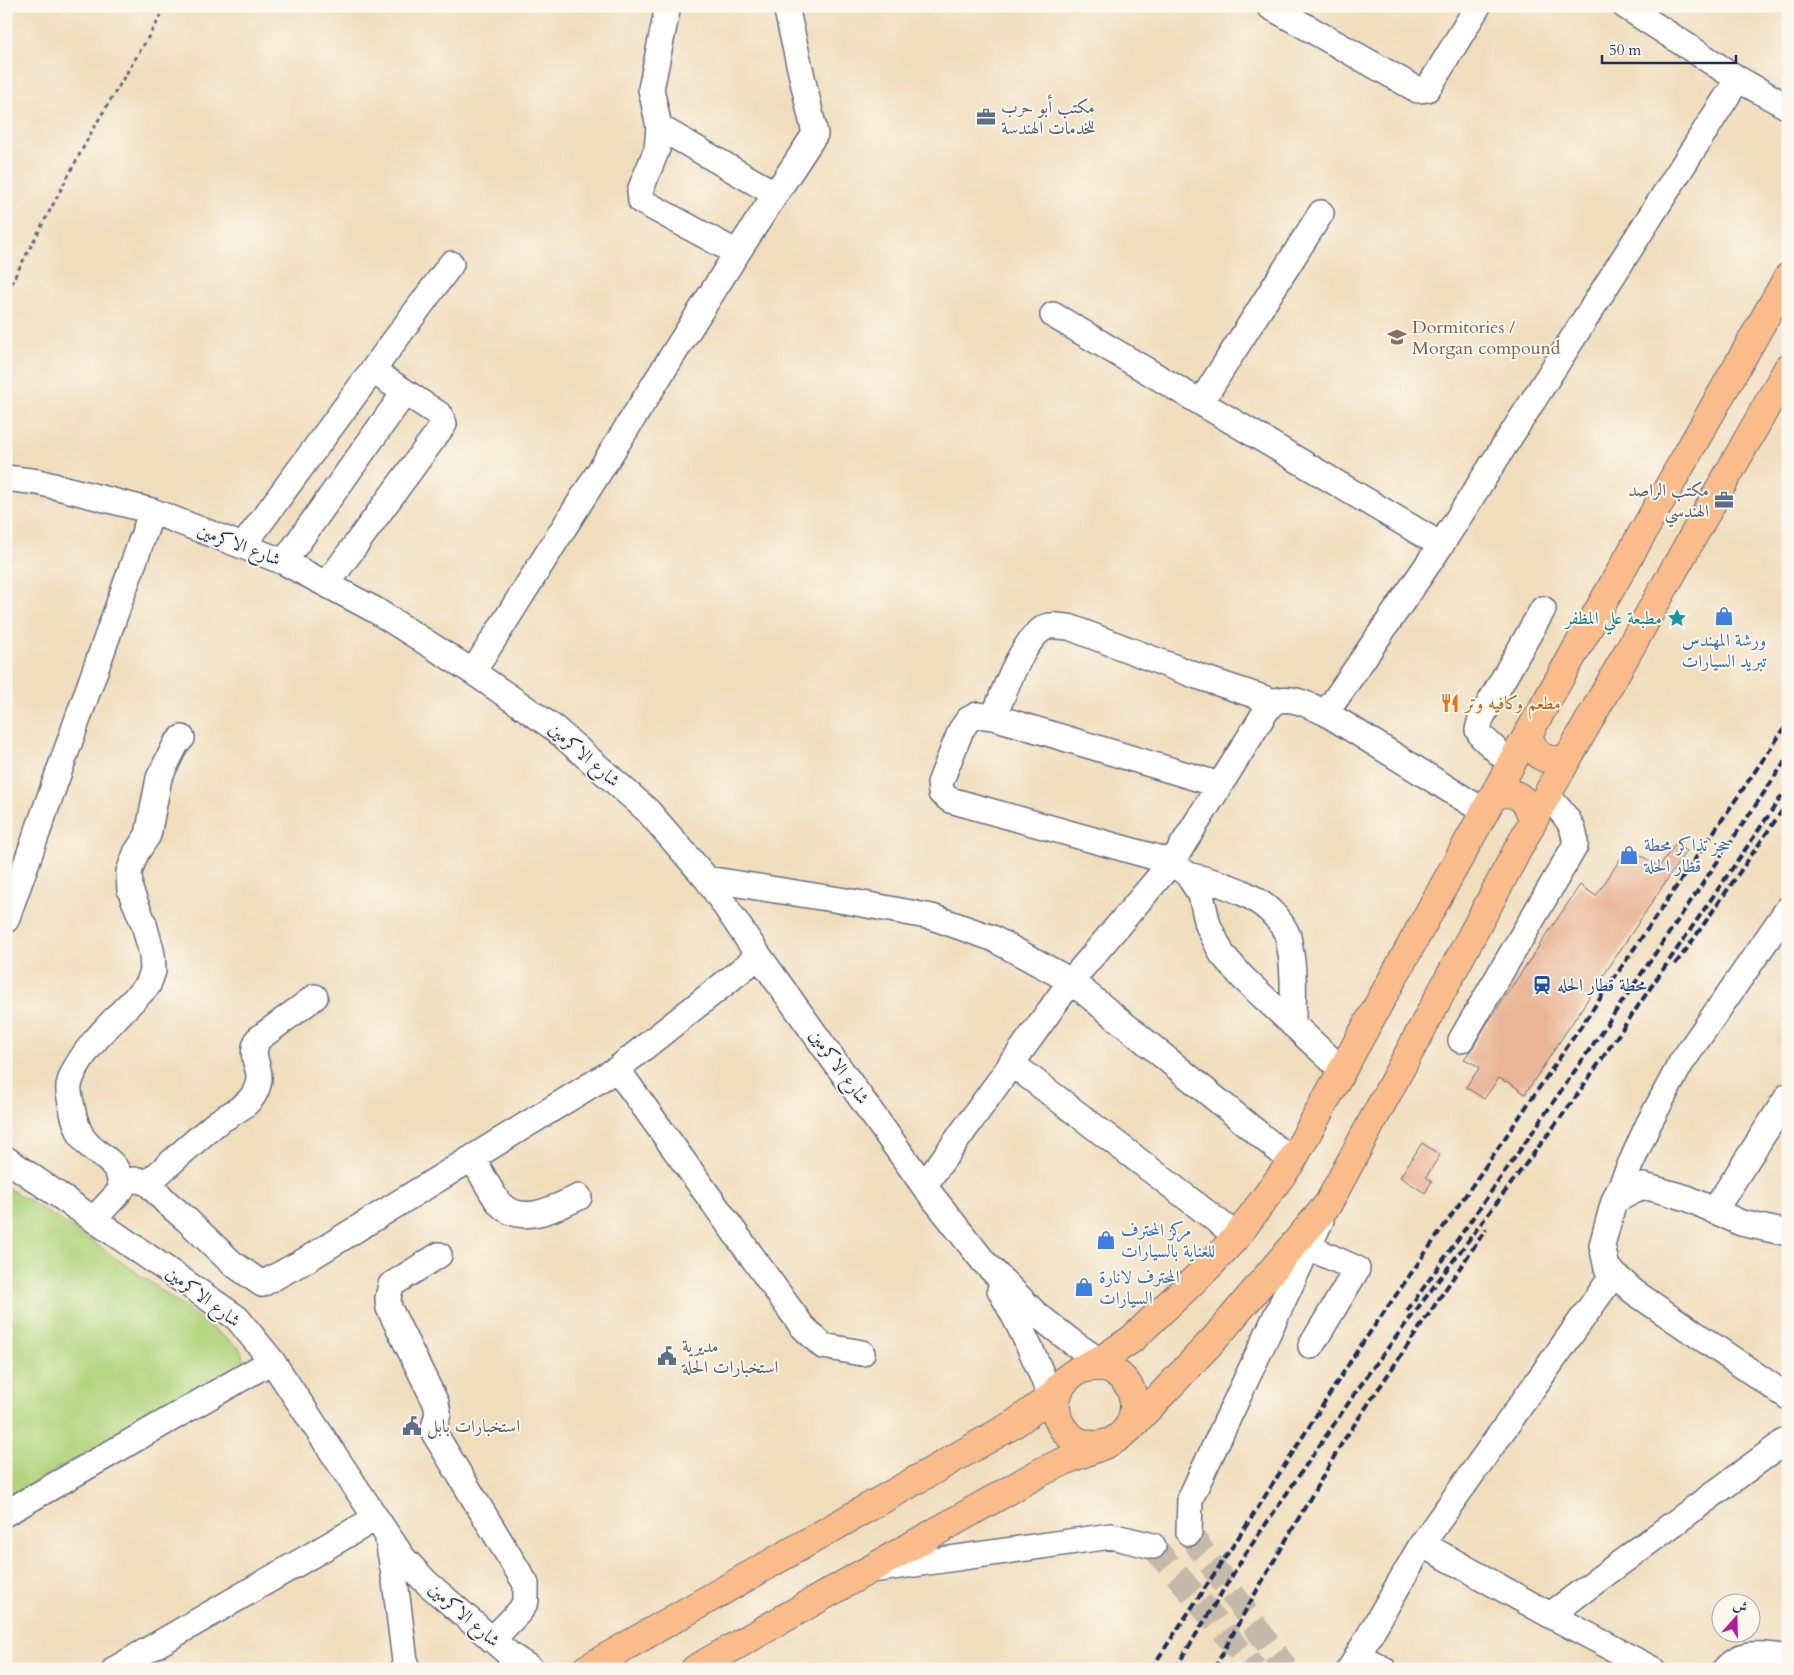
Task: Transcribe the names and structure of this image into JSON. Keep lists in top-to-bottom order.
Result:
{
  "streets": {
    "street": ["شارع الاكرمين"]
  },
  "places": {
    "office": ["مكتب أبو حرب للخدمات الهندسة", "مكتب الراصد الهندسي"],
    "school or university": ["Dormitories / Morgan compound"],
    "shop": [
      "ورشة المهندس تبريد السيارات",
      "حجز تذاكر محطة قطار الحلة",
      "مركز المحترف للعناية بالسيارات",
      "المحترف لانارة السيارات"
    ],
    "place": ["مطبعة علي المظفر"],
    "restaurant": ["مطعم وكافيه وتر"],
    "station": ["محطة قطار الحله"],
    "public building": ["مديرية استخبارات الحلة", "استخبارات بابل"]
  },
  "scale_bar": "50 m",
  "north": "top"
}
